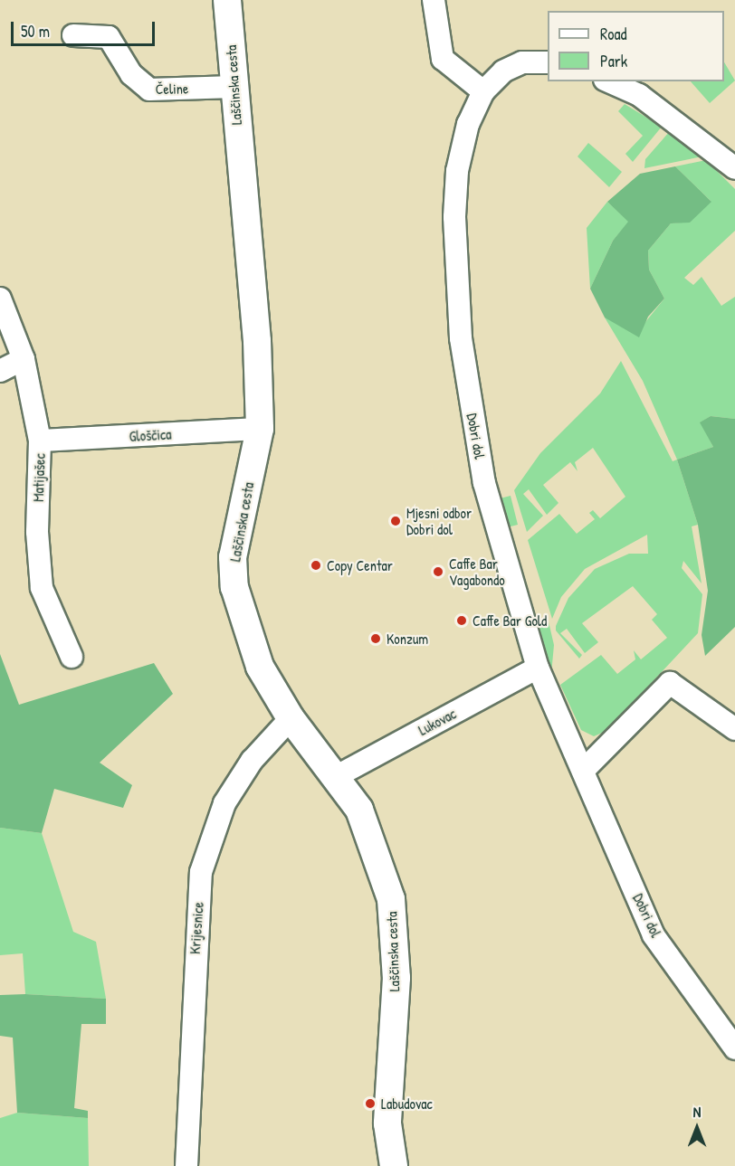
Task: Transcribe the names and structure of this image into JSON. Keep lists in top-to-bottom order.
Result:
{
  "streets": {
    "main road": ["Laščinska cesta"],
    "street": [
      "Čeline",
      "Gloščica",
      "Dobri dol",
      "Matijašec",
      "Lukovac",
      "Krijesnice"
    ]
  },
  "crossings": [
    ["Laščinska cesta", "Čeline"],
    ["Laščinska cesta", "Gloščica"],
    ["Laščinska cesta", "Lukovac"],
    ["Laščinska cesta", "Krijesnice"],
    ["Gloščica", "Matijašec"],
    ["Dobri dol", "Lukovac"]
  ],
  "places": [
    "Mjesni odbor Dobri dol",
    "Copy Centar",
    "Caffe Bar Vagabondo",
    "Caffe Bar Gold",
    "Konzum",
    "Labudovac"
  ],
  "legend": ["Road", "Park"],
  "scale_bar": "50 m",
  "north": "top"
}
